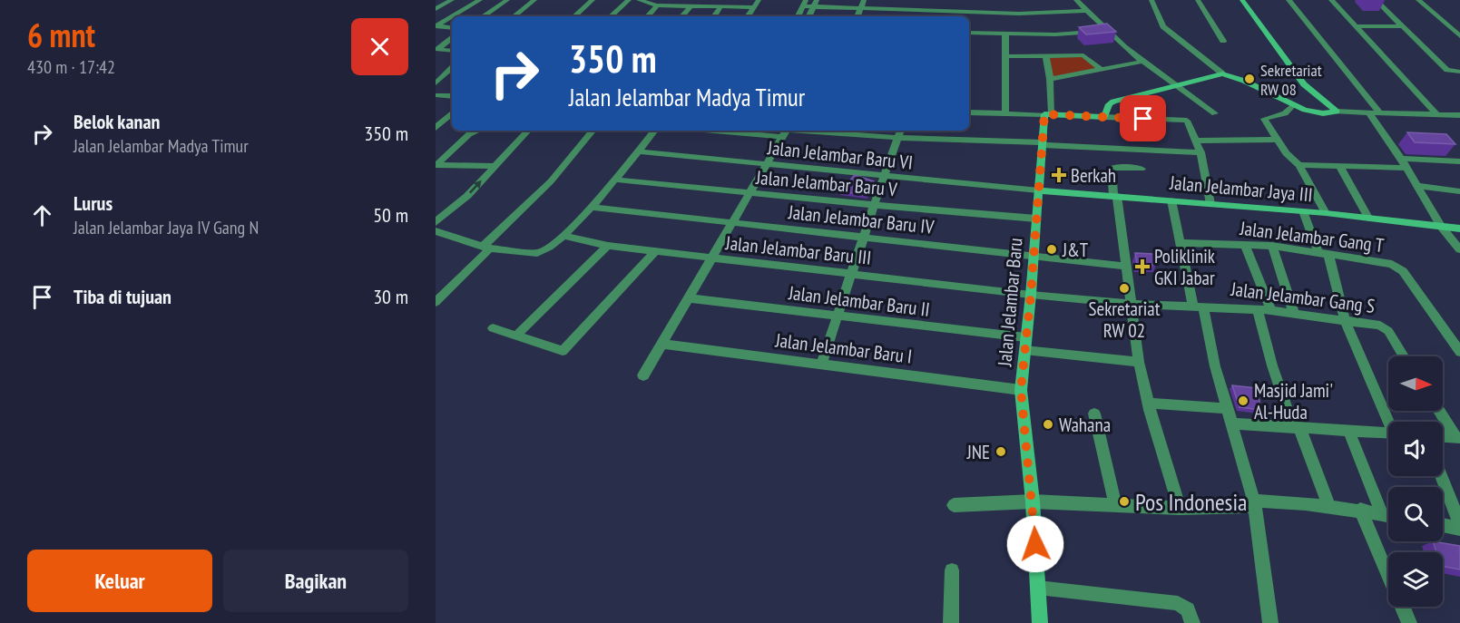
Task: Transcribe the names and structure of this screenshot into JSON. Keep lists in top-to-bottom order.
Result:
{
  "streets": {
    "street": [
      "Jalan Jelambar Baru VI",
      "Jalan Jelambar Baru V",
      "Jalan Jelambar Jaya III",
      "Jalan Jelambar Baru IV",
      "Jalan Jelambar Gang T",
      "Jalan Jelambar Baru III",
      "Jalan Jelambar Gang S",
      "Jalan Jelambar Baru II",
      "Jalan Jelambar Baru",
      "Jalan Jelambar Baru I"
    ]
  },
  "crossings": [
    ["Jalan Jelambar Baru VI", "Jalan Jelambar Jaya III"],
    ["Jalan Jelambar Baru VI", "Jalan Jelambar Baru"],
    ["Jalan Jelambar Baru V", "Jalan Jelambar Baru"],
    ["Jalan Jelambar Jaya III", "Jalan Jelambar Baru"],
    ["Jalan Jelambar Baru IV", "Jalan Jelambar Baru"],
    ["Jalan Jelambar Baru III", "Jalan Jelambar Gang S"],
    ["Jalan Jelambar Baru III", "Jalan Jelambar Baru"],
    ["Jalan Jelambar Baru II", "Jalan Jelambar Baru"],
    ["Jalan Jelambar Baru", "Jalan Jelambar Baru I"]
  ],
  "places": {
    "other": [
      "Sekretariat RW 08",
      "J&T",
      "Sekretariat RW 02",
      "Masjid Jami' Al-Huda",
      "Wahana",
      "JNE",
      "Pos Indonesia"
    ],
    "health": ["Berkah", "Poliklinik GKI Jabar"]
  },
  "north": "right",
  "page": {
    "heading": ["6 mnt", "430 m · 17:42"],
    "turn": ["350 m", "Jalan Jelambar Madya Timur"],
    "list": [
      {
        "name": "Belok kanan",
        "note": "Jalan Jelambar Madya Timur",
        "value": "350 m"
      },
      {
        "name": "Lurus",
        "note": "Jalan Jelambar Jaya IV Gang N",
        "value": "50 m"
      },
      {
        "name": "Tiba di tujuan",
        "value": "30 m"
      }
    ],
    "buttons": ["Keluar", "Bagikan"]
  }
}
